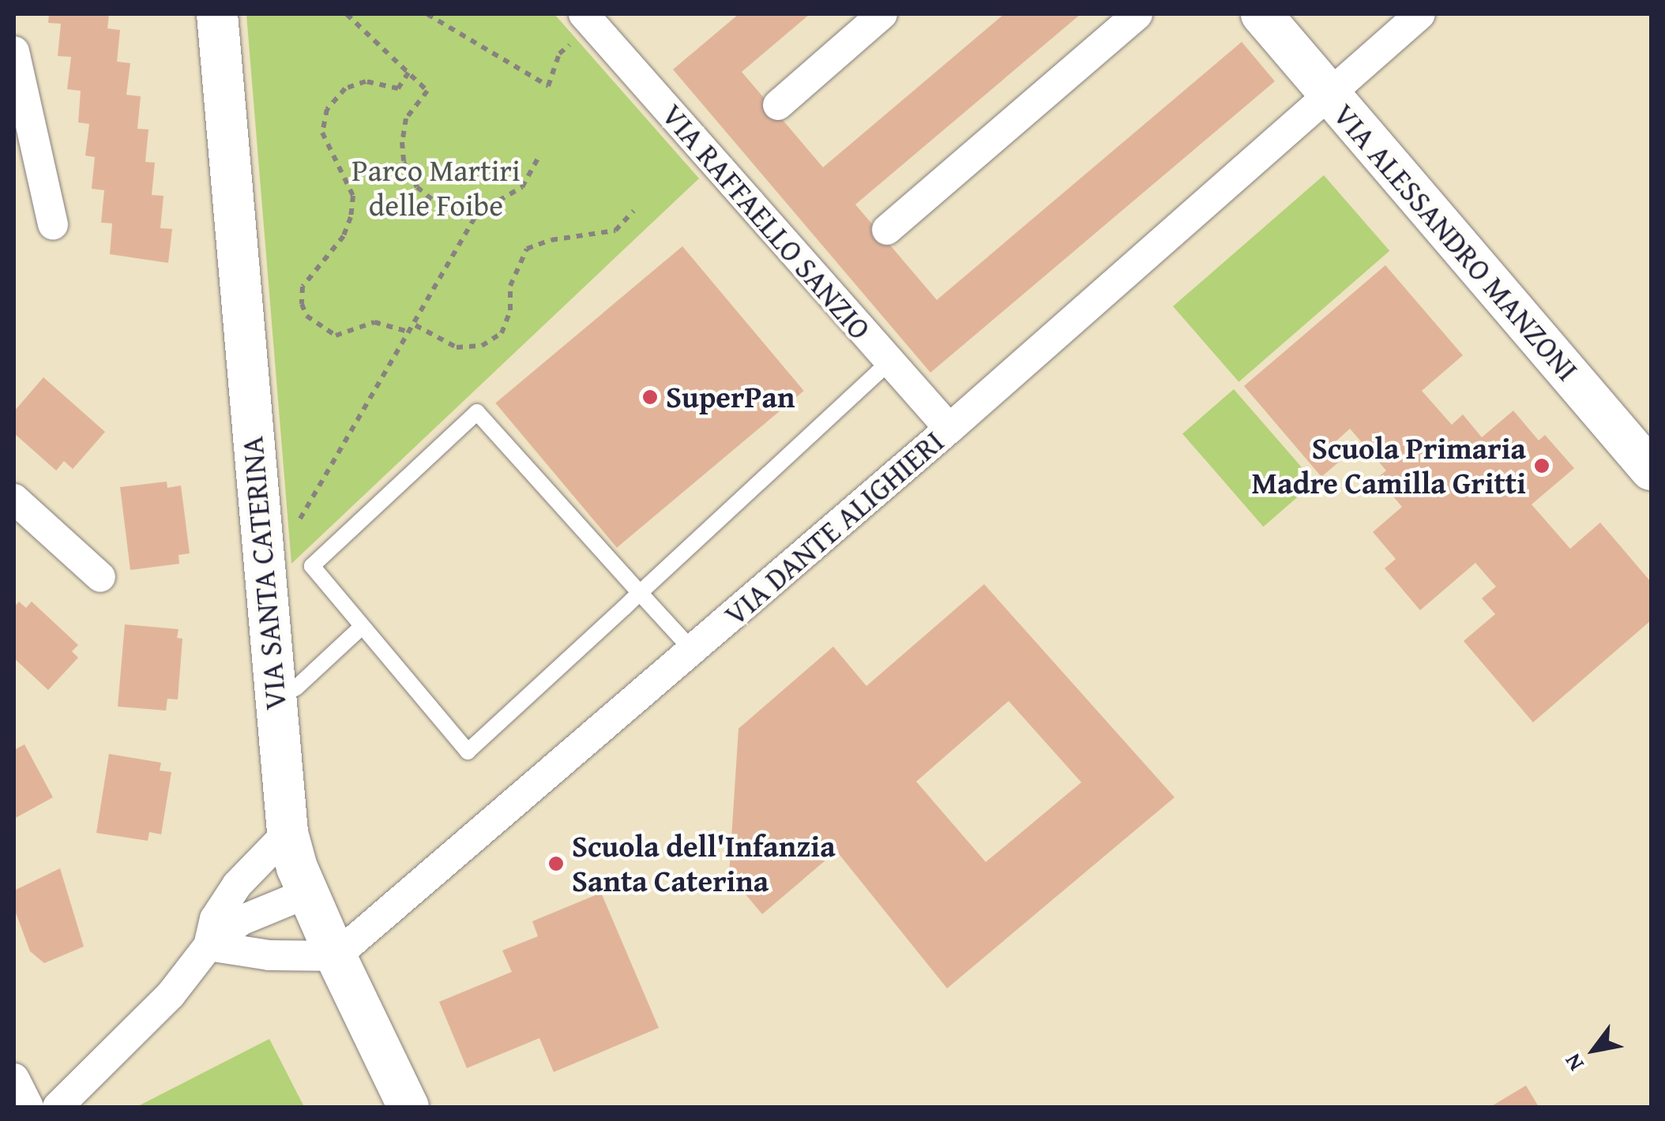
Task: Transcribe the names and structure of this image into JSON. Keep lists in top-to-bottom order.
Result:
{
  "streets": {
    "main road": ["VIA ALESSANDRO MANZONI", "VIA SANTA CATERINA"],
    "street": ["VIA RAFFAELLO SANZIO", "VIA DANTE ALIGHIERI"]
  },
  "crossings": [
    ["VIA RAFFAELLO SANZIO", "VIA DANTE ALIGHIERI"],
    ["VIA ALESSANDRO MANZONI", "VIA DANTE ALIGHIERI"],
    ["VIA DANTE ALIGHIERI", "VIA SANTA CATERINA"]
  ],
  "parks": ["Parco Martiri delle Foibe"],
  "places": ["SuperPan", "Scuola Primaria Madre Camilla Gritti", "Scuola dell'Infanzia Santa Caterina"],
  "north": "bottom left"
}
